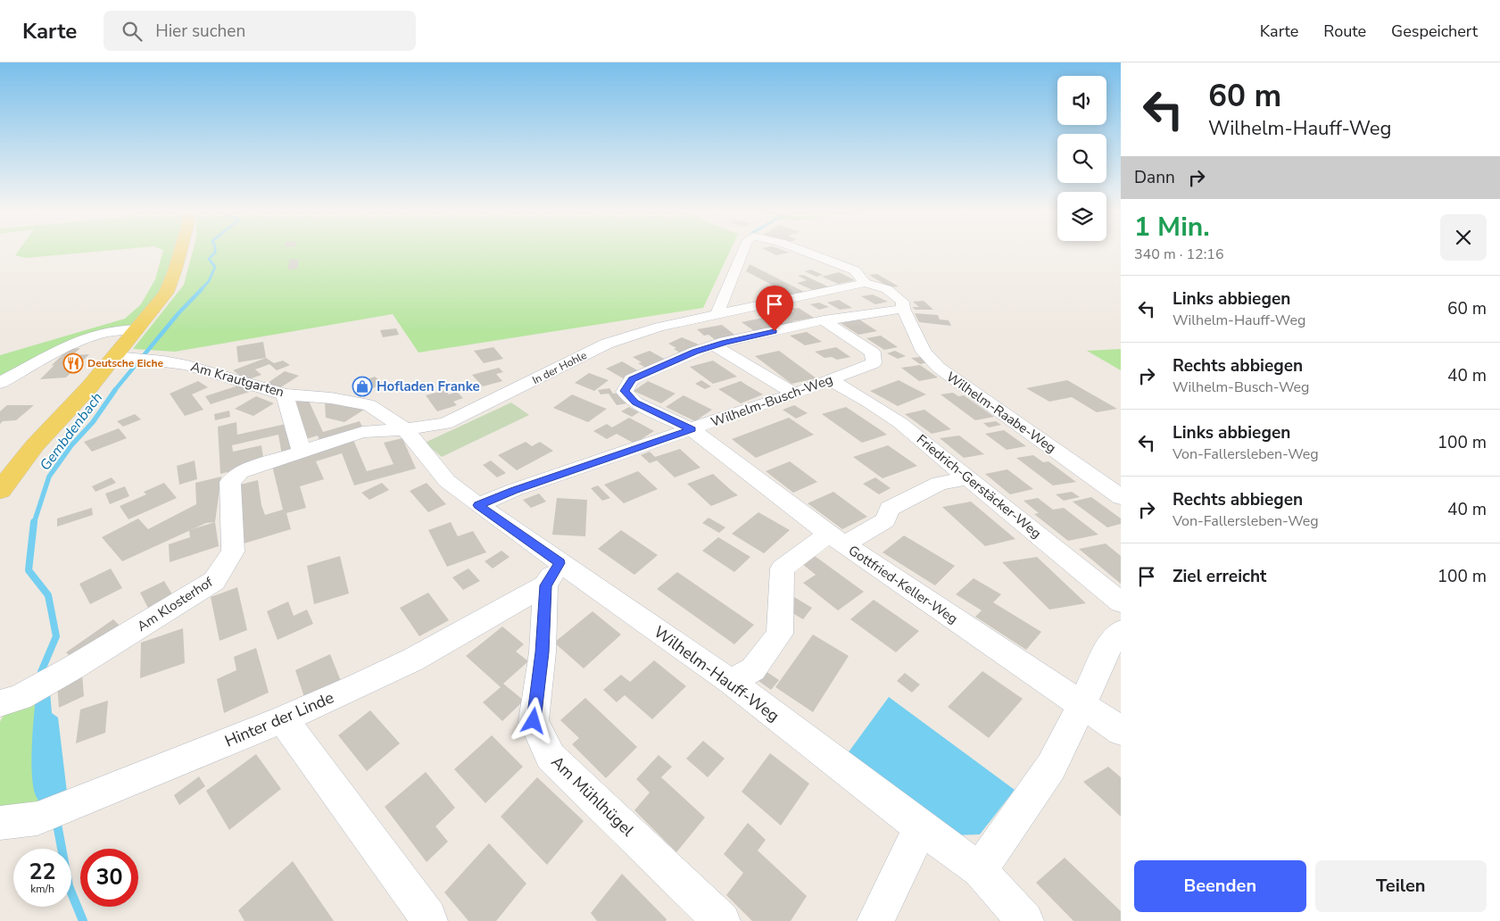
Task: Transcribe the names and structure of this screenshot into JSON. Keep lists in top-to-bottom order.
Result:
{
  "streets": {
    "street": [
      "In der Hohle",
      "Am Krautgarten",
      "Wilhelm-Busch-Weg",
      "Wilhelm-Raabe-Weg",
      "Friedrich-Gerstäcker-Weg",
      "Gottfried-Keller-Weg",
      "Am Klosterhof",
      "Wilhelm-Hauff-Weg",
      "Hinter der Linde",
      "Am Mühlhügel"
    ]
  },
  "crossings": [
    ["In der Hohle", "Am Krautgarten"],
    ["In der Hohle", "Wilhelm-Raabe-Weg"],
    ["In der Hohle", "Am Klosterhof"],
    ["In der Hohle", "Wilhelm-Hauff-Weg"],
    ["Am Krautgarten", "Am Klosterhof"],
    ["Am Krautgarten", "Wilhelm-Hauff-Weg"],
    ["Wilhelm-Busch-Weg", "Friedrich-Gerstäcker-Weg"],
    ["Wilhelm-Busch-Weg", "Gottfried-Keller-Weg"],
    ["Wilhelm-Busch-Weg", "Wilhelm-Hauff-Weg"],
    ["Am Klosterhof", "Wilhelm-Hauff-Weg"],
    ["Wilhelm-Hauff-Weg", "Hinter der Linde"],
    ["Wilhelm-Hauff-Weg", "Am Mühlhügel"],
    ["Hinter der Linde", "Am Mühlhügel"]
  ],
  "water": ["Gembdenbach"],
  "places": {
    "restaurant": ["Deutsche Eiche"],
    "shop": ["Hofladen Franke"]
  },
  "page": {
    "header": "Karte",
    "search": "Hier suchen",
    "nav": ["Karte", "Route", "Gespeichert"],
    "turn": ["60 m", "Wilhelm-Hauff-Weg"],
    "then": "Dann",
    "heading": ["1 Min.", "340 m · 12:16"],
    "list": [
      {
        "name": "Links abbiegen",
        "note": "Wilhelm-Hauff-Weg",
        "value": "60 m"
      },
      {
        "name": "Rechts abbiegen",
        "note": "Wilhelm-Busch-Weg",
        "value": "40 m"
      },
      {
        "name": "Links abbiegen",
        "note": "Von-Fallersleben-Weg",
        "value": "100 m"
      },
      {
        "name": "Rechts abbiegen",
        "note": "Von-Fallersleben-Weg",
        "value": "40 m"
      },
      {
        "name": "Ziel erreicht",
        "value": "100 m"
      }
    ],
    "speed": "22 km/h",
    "limit": "30",
    "buttons": ["Beenden", "Teilen"]
  }
}
